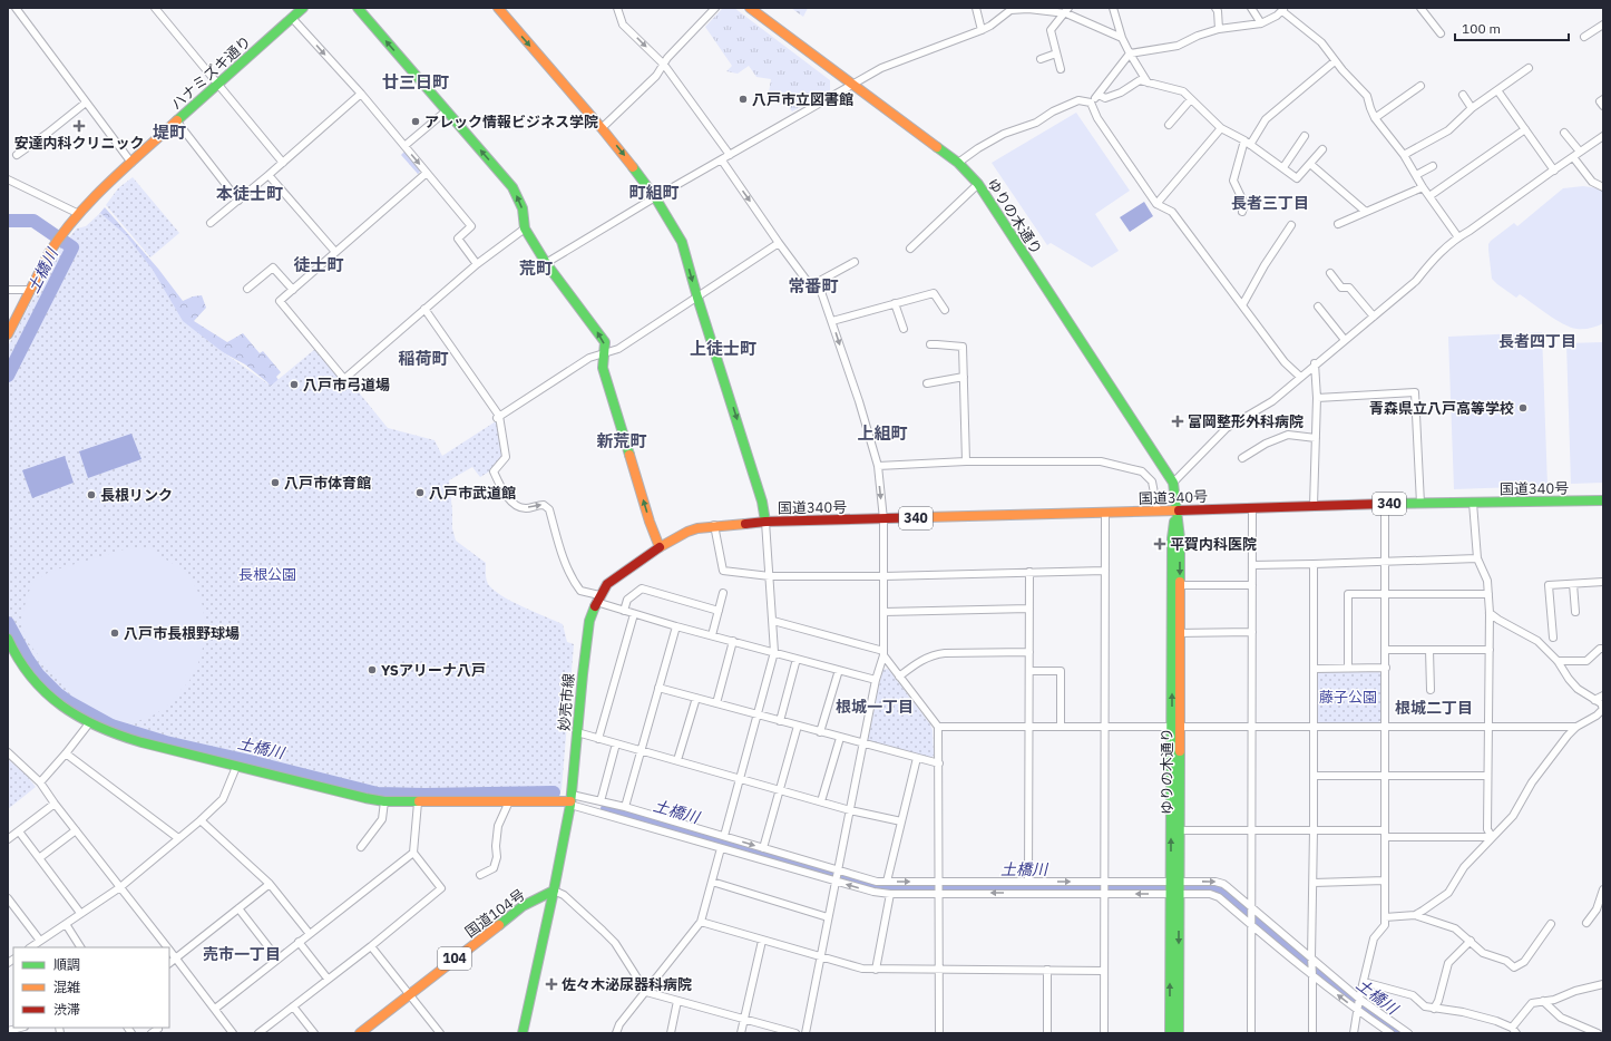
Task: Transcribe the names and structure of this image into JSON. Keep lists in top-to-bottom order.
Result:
{
  "streets": {
    "main road": [
      "ハナミズキ通り",
      "ゆりの木通り",
      "国道340号",
      "340",
      "妙売市線",
      "国道104号",
      "104"
    ]
  },
  "crossings": [
    ["ゆりの木通り", "国道340号"],
    ["国道340号", "妙売市線"],
    ["妙売市線", "国道104号"]
  ],
  "districts": [
    "廿三日町",
    "堤町",
    "町組町",
    "本徒士町",
    "長者三丁目",
    "徒士町",
    "荒町",
    "常番町",
    "長者四丁目",
    "上徒士町",
    "稲荷町",
    "上組町",
    "新荒町",
    "根城一丁目",
    "根城二丁目",
    "売市一丁目"
  ],
  "water": ["土橋川"],
  "parks": ["長根公園", "藤子公園"],
  "places": {
    "other": [
      "八戸市立図書館",
      "アレック情報ビジネス学院",
      "八戸市弓道場",
      "青森県立八戸高等学校",
      "八戸市体育館",
      "八戸市武道館",
      "長根リンク",
      "八戸市長根野球場",
      "YSアリーナ八戸"
    ],
    "health": [
      "安達内科クリニック",
      "富岡整形外科病院",
      "平賀内科医院",
      "佐々木泌尿器科病院"
    ]
  },
  "legend": ["順調", "混雑", "渋滞"],
  "scale_bar": "100 m"
}
